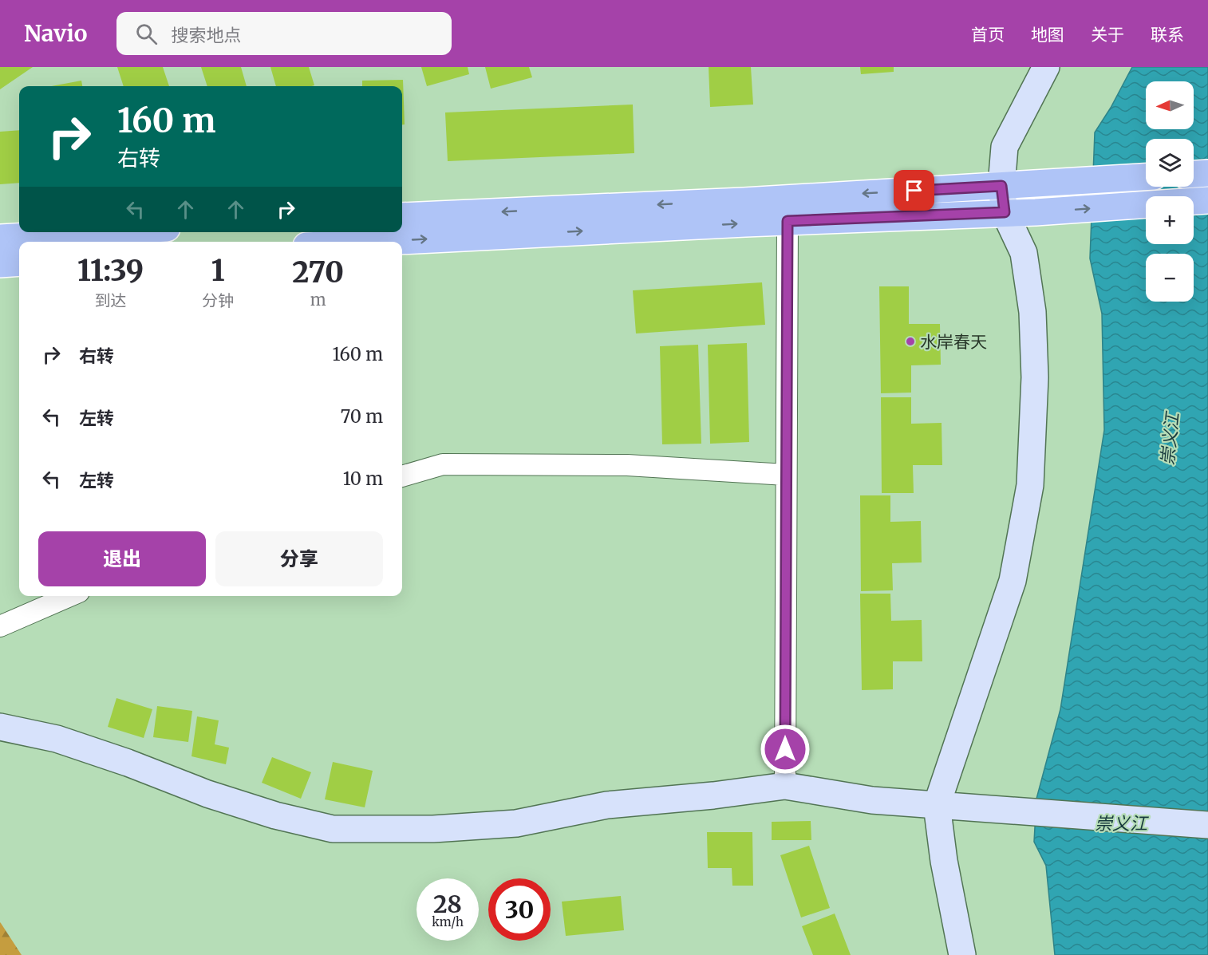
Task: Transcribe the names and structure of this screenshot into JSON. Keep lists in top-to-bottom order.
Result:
{
  "water": ["崇义江"],
  "places": ["水岸春天"],
  "north": "left",
  "page": {
    "header": "Navio",
    "search": "搜索地点",
    "nav": [
      "首页",
      "地图",
      "关于",
      "联系"
    ],
    "map_buttons": ["+", "−"],
    "turn": ["160 m", "右转"],
    "eta": [
      "11:39",
      "到达",
      "1",
      "分钟",
      "270",
      "m"
    ],
    "list": [
      {
        "name": "右转",
        "value": "160 m"
      },
      {
        "name": "左转",
        "value": "70 m"
      },
      {
        "name": "左转",
        "value": "10 m"
      }
    ],
    "buttons": ["退出", "分享"],
    "speed": "28 km/h",
    "limit": "30"
  }
}
